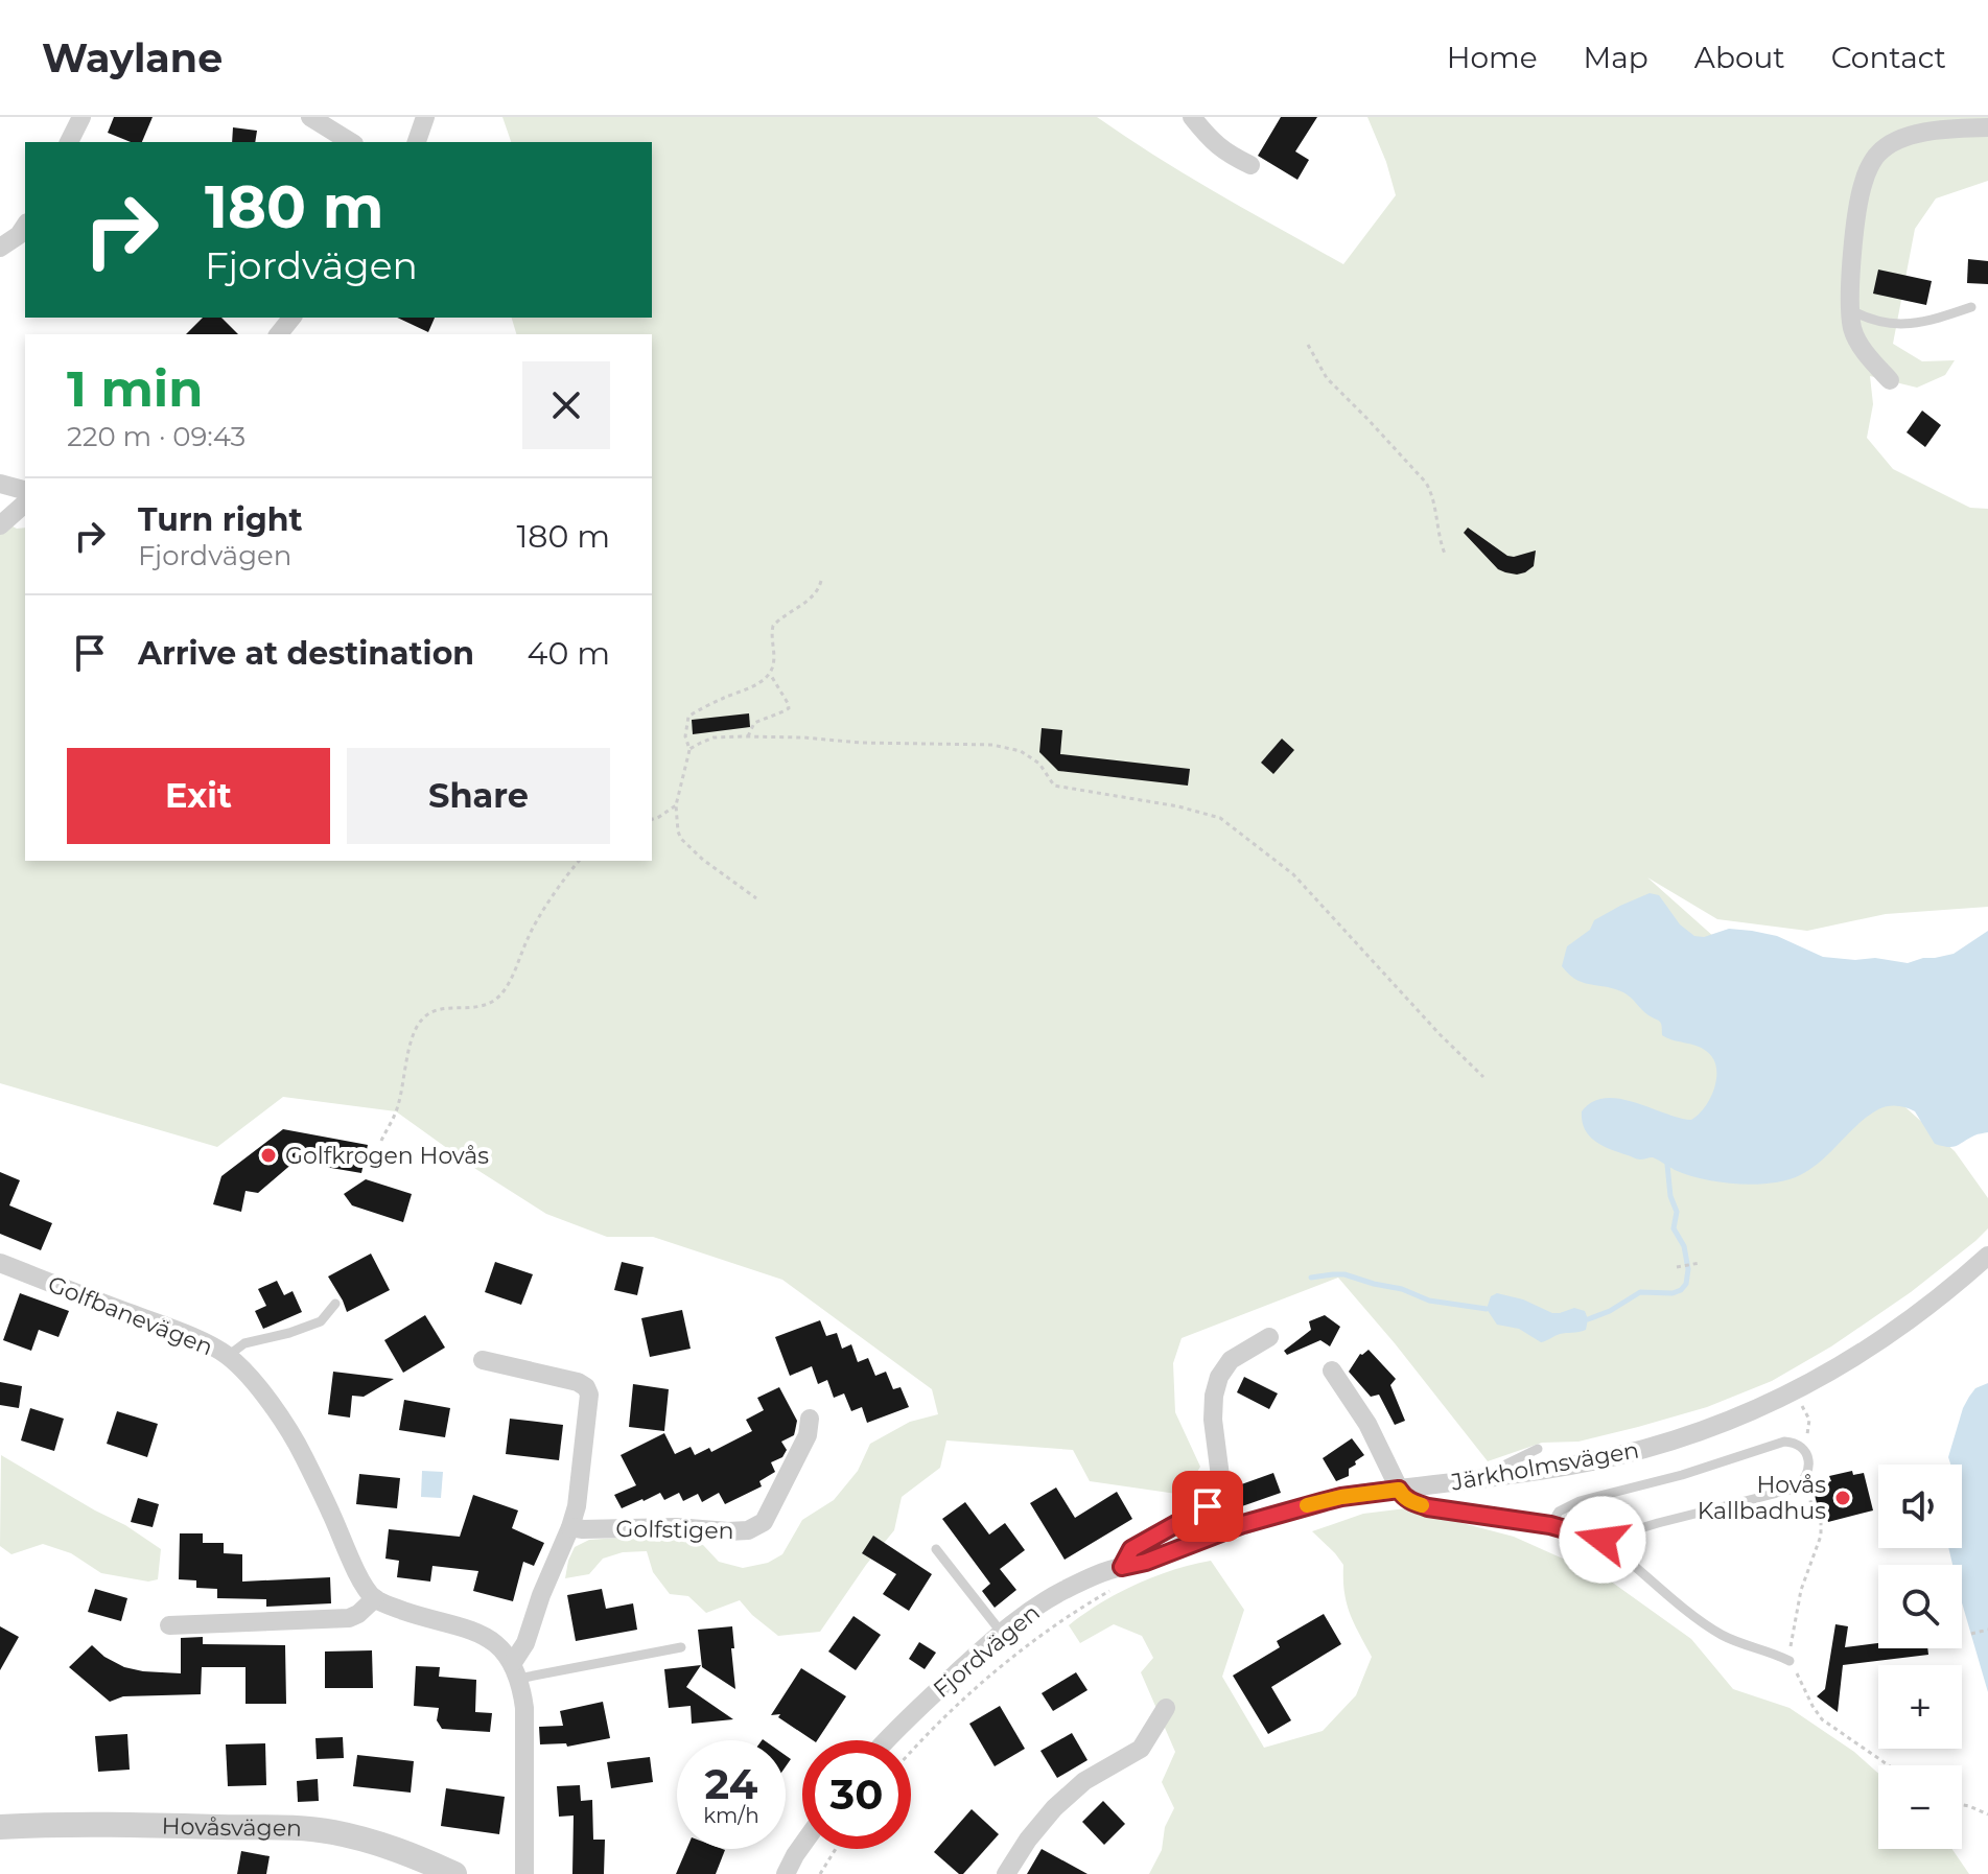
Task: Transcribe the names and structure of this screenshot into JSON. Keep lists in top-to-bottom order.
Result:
{
  "streets": {
    "street": [
      "Golfbanevägen",
      "Järkholmsvägen",
      "Golfstigen",
      "Fjordvägen",
      "Hovåsvägen"
    ]
  },
  "crossings": [
    ["Järkholmsvägen", "Fjordvägen"]
  ],
  "places": ["Golfkrogen Hovås", "Hovås Kallbadhus"],
  "page": {
    "header": "Waylane",
    "nav": [
      "Home",
      "Map",
      "About",
      "Contact"
    ],
    "turn": ["180 m", "Fjordvägen"],
    "heading": ["1 min", "220 m · 09:43"],
    "list": [
      {
        "name": "Turn right",
        "note": "Fjordvägen",
        "value": "180 m"
      },
      {
        "name": "Arrive at destination",
        "value": "40 m"
      }
    ],
    "buttons": ["Exit", "Share"],
    "map_buttons": ["+", "−"],
    "speed": "24 km/h",
    "limit": "30"
  }
}
